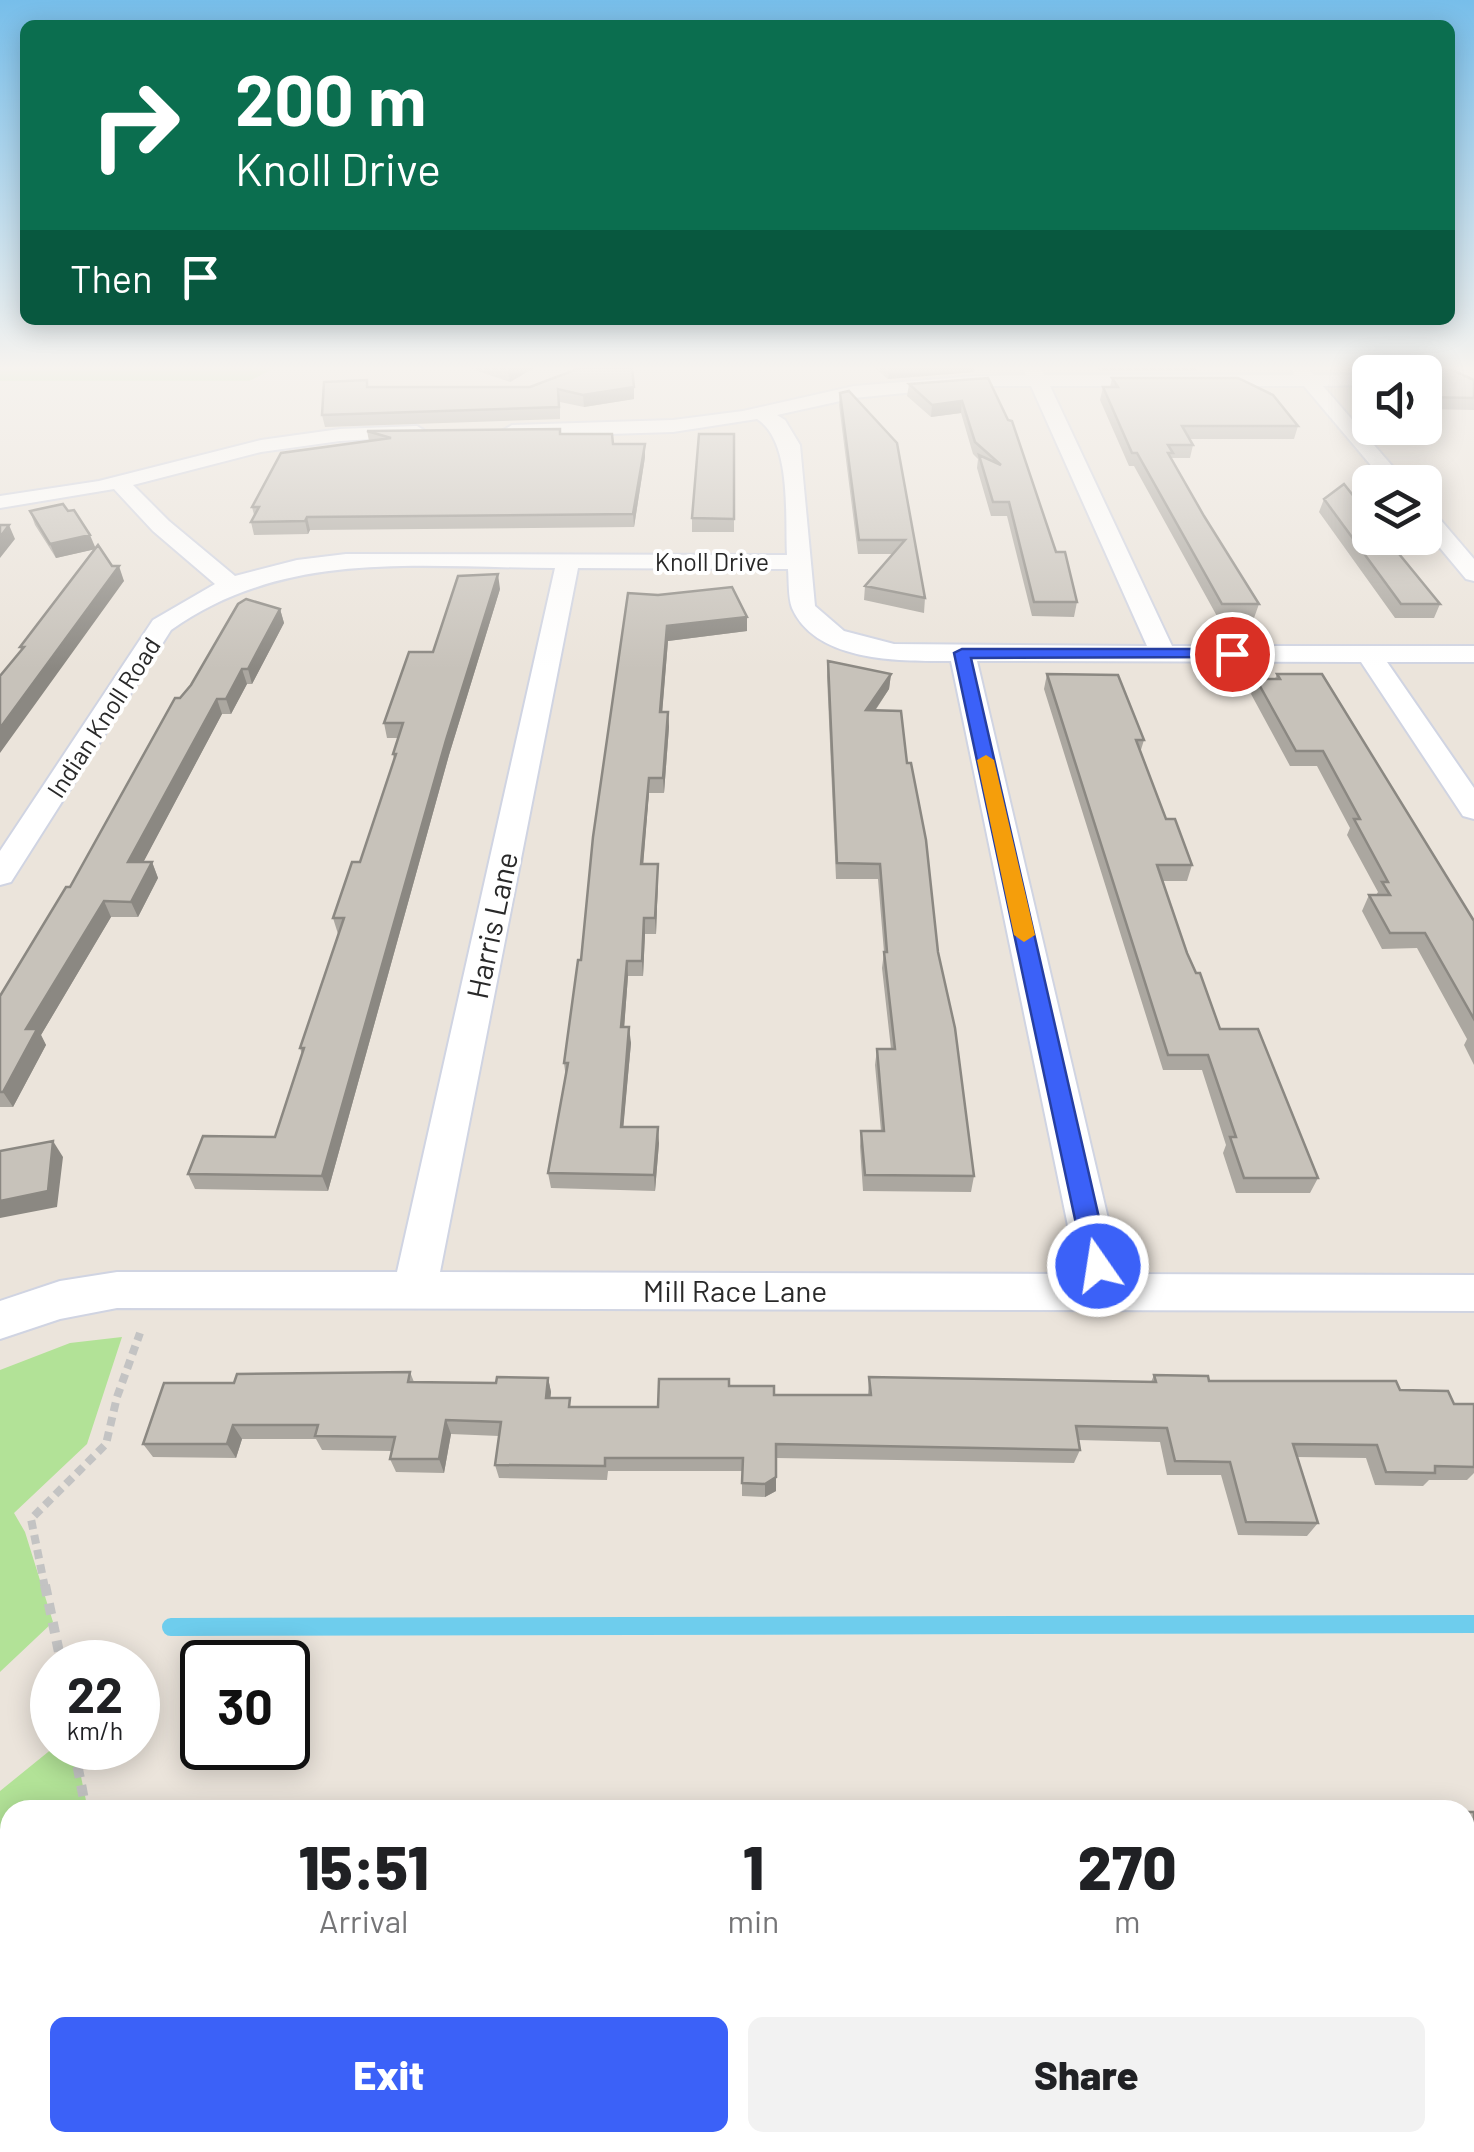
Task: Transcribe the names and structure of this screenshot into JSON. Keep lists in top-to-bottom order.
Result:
{
  "streets": {
    "street": [
      "Knoll Drive",
      "Indian Knoll Road",
      "Harris Lane",
      "Mill Race Lane"
    ]
  },
  "crossings": [
    ["Knoll Drive", "Indian Knoll Road"],
    ["Knoll Drive", "Harris Lane"],
    ["Harris Lane", "Mill Race Lane"]
  ],
  "page": {
    "turn": ["200 m", "Knoll Drive"],
    "then": "Then",
    "speed": "22 km/h",
    "limit": "30",
    "eta": [
      "15:51",
      "Arrival",
      "1",
      "min",
      "270",
      "m"
    ],
    "buttons": ["Exit", "Share"]
  }
}
